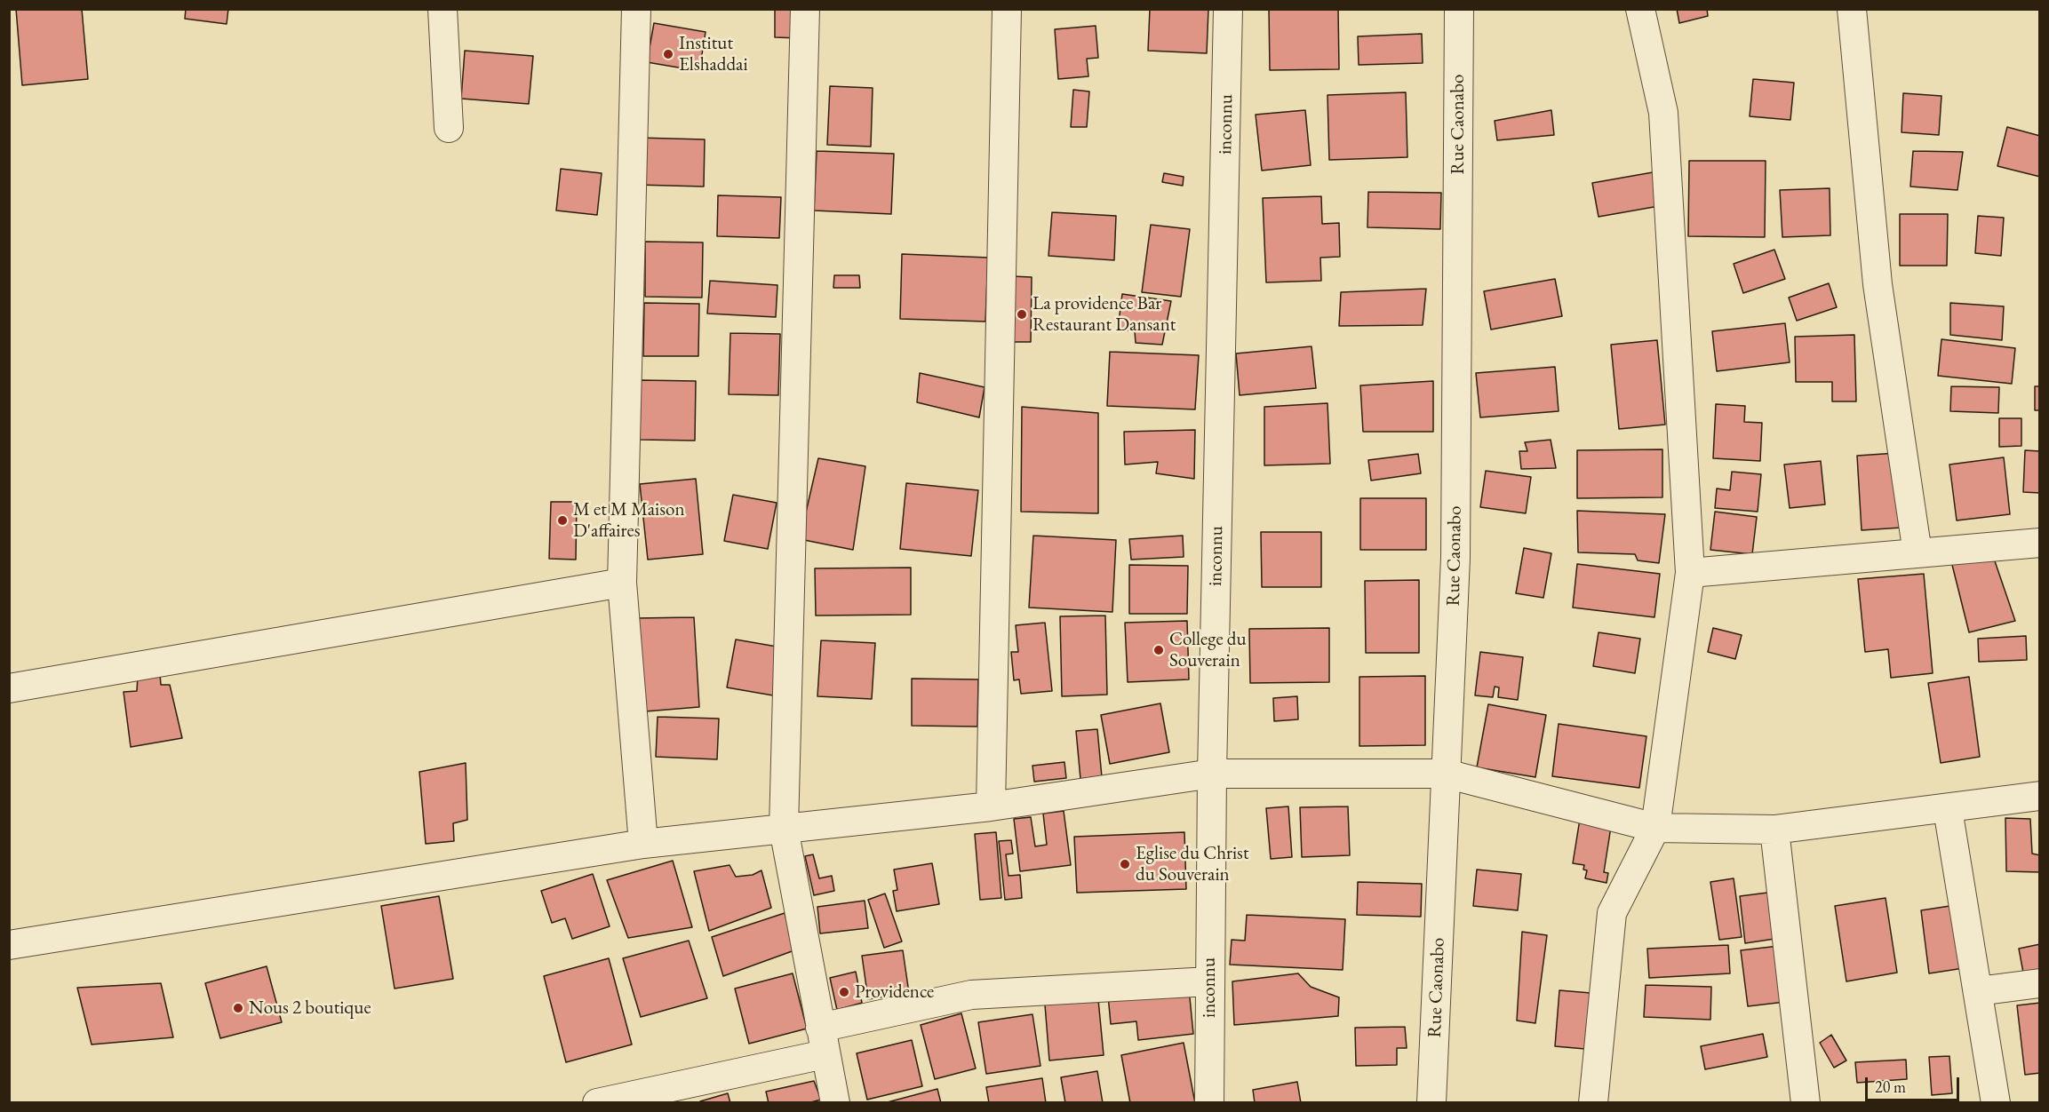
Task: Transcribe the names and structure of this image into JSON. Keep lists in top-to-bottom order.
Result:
{
  "streets": {
    "street": ["inconnu", "Rue Caonabo"]
  },
  "places": [
    "Institut Elshaddai",
    "La providence Bar Restaurant Dansant",
    "M et M Maison D'affaires",
    "College du Souverain",
    "Eglise du Christ du Souverain",
    "Providence",
    "Nous 2 boutique"
  ],
  "scale_bar": "20 m"
}
